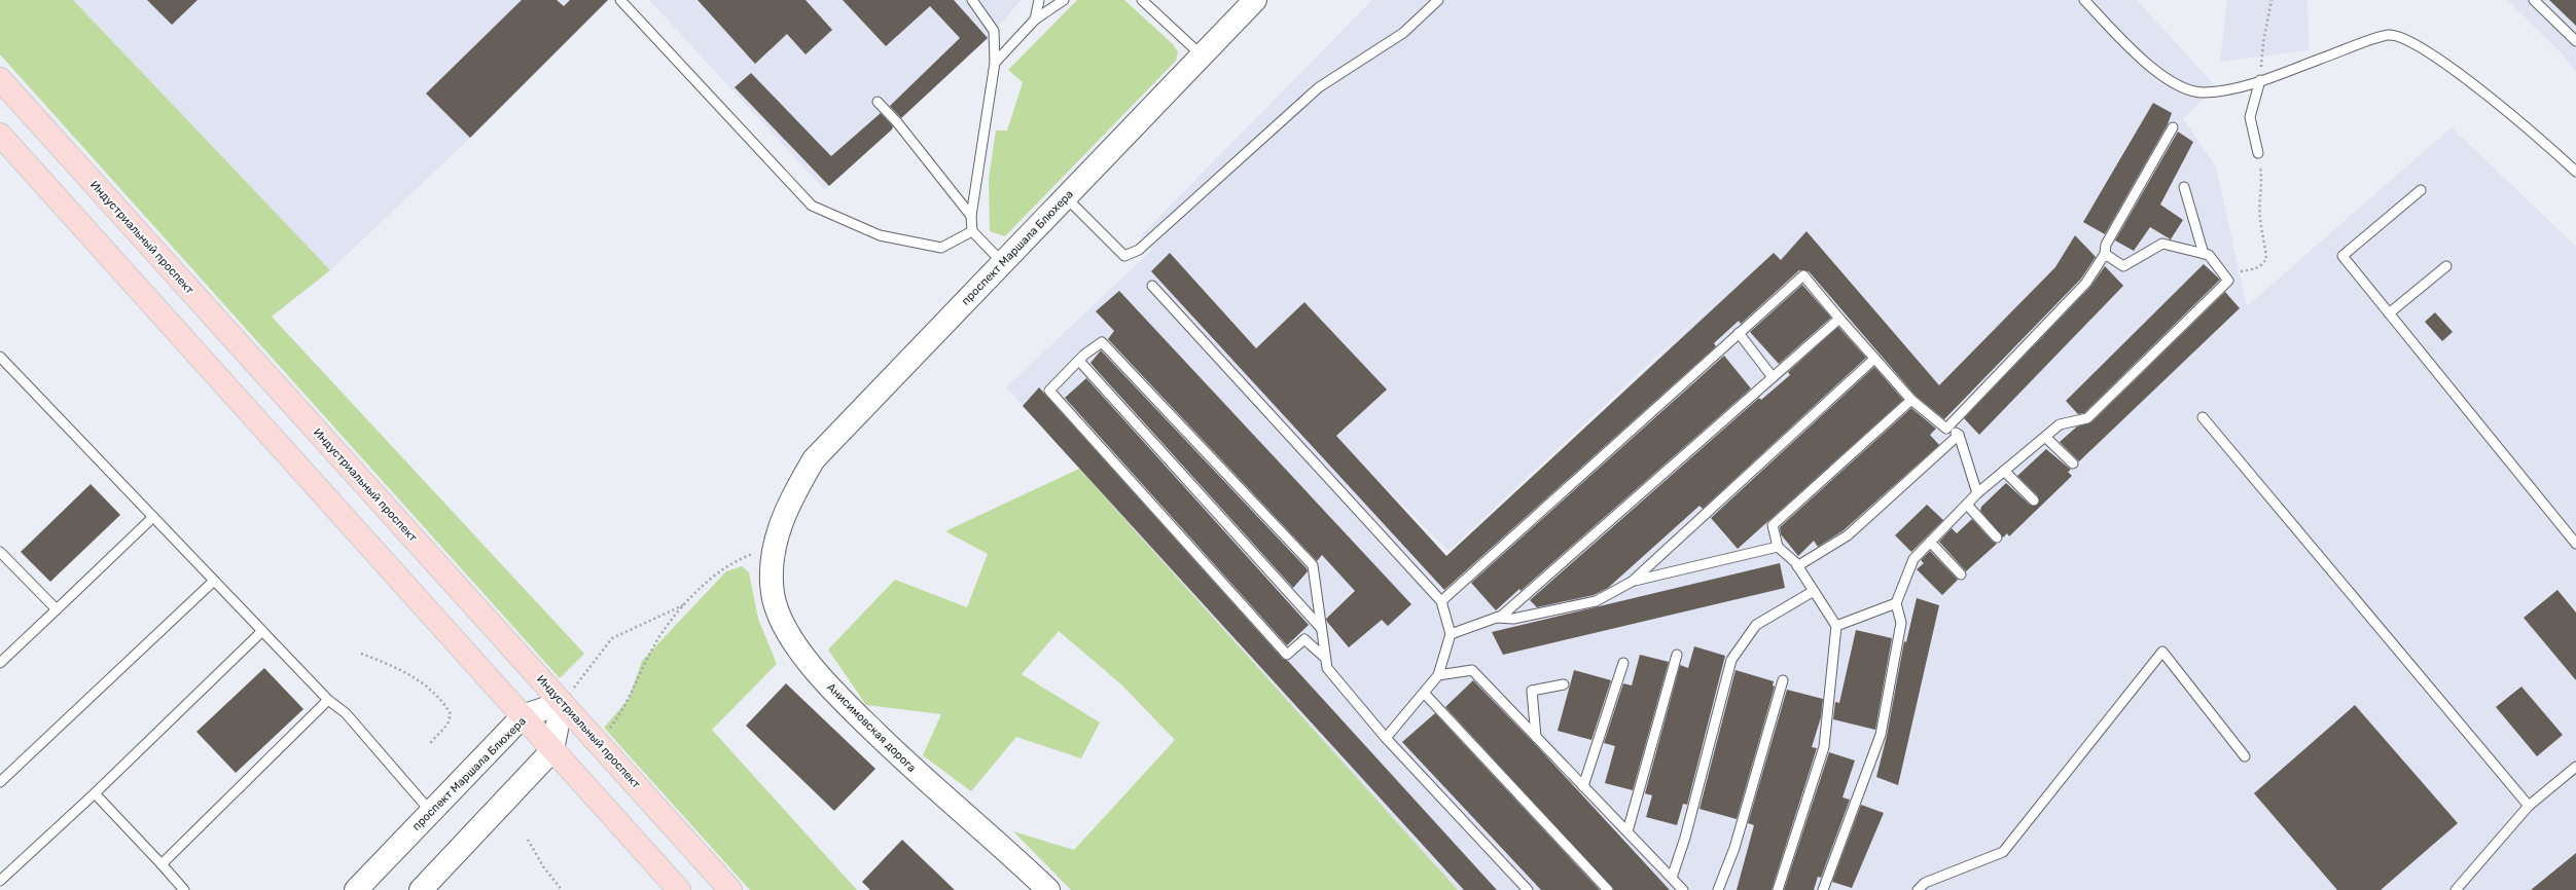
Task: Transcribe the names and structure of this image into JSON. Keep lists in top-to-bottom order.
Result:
{
  "streets": {
    "main road": ["Индустриальный проспект"],
    "street": ["проспект Маршала Блюхера", "Анисимовская дорога"]
  },
  "crossings": [
    ["Индустриальный проспект", "проспект Маршала Блюхера"],
    ["проспект Маршала Блюхера", "Анисимовская дорога"]
  ]
}
